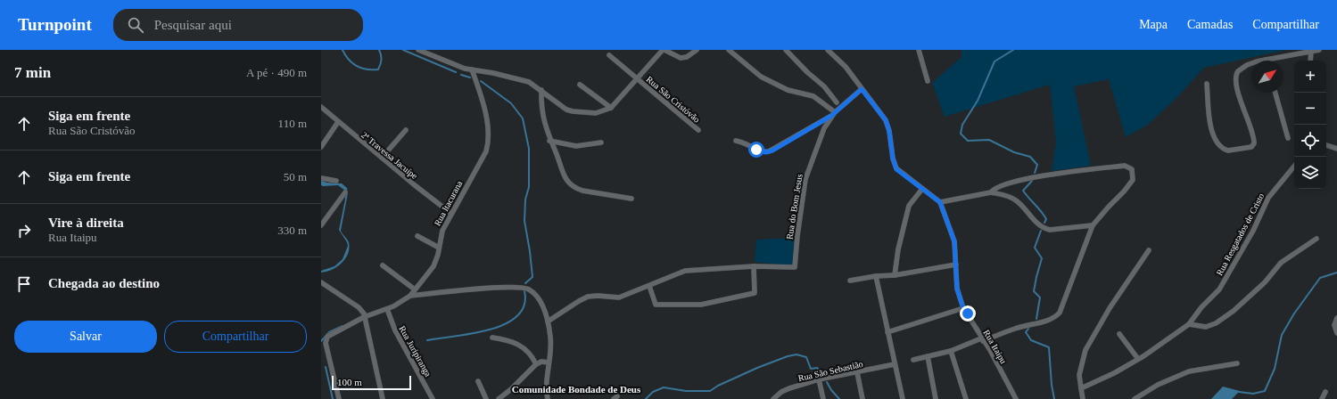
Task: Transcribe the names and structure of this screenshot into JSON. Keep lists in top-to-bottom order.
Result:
{
  "streets": {
    "street": [
      "Rua São Cristóvão",
      "2ª Travessa Jacuípe",
      "Rua Itacurana",
      "Rua do Bom Jesus",
      "Rua Resgatados de Cristo",
      "Rua Itaipu",
      "Rua Juripiranga",
      "Rua São Sebastião"
    ]
  },
  "crossings": [
    ["2ª Travessa Jacuípe", "Rua Itacurana"],
    ["Rua Itacurana", "Rua Juripiranga"]
  ],
  "districts": ["Comunidade Bondade de Deus"],
  "scale_bar": "100 m",
  "north": "top right",
  "page": {
    "header": "Turnpoint",
    "search": "Pesquisar aqui",
    "nav": ["Mapa", "Camadas", "Compartilhar"],
    "heading": ["7 min", "A pé · 490 m"],
    "map_buttons": ["+", "−"],
    "list": [
      ["Siga em frente", "Rua São Cristóvão", "110 m"],
      ["Siga em frente", "50 m"],
      ["Vire à direita", "Rua Itaipu", "330 m"],
      "Chegada ao destino"
    ],
    "buttons": ["Salvar", "Compartilhar"],
    "scale": "100 m"
  }
}
